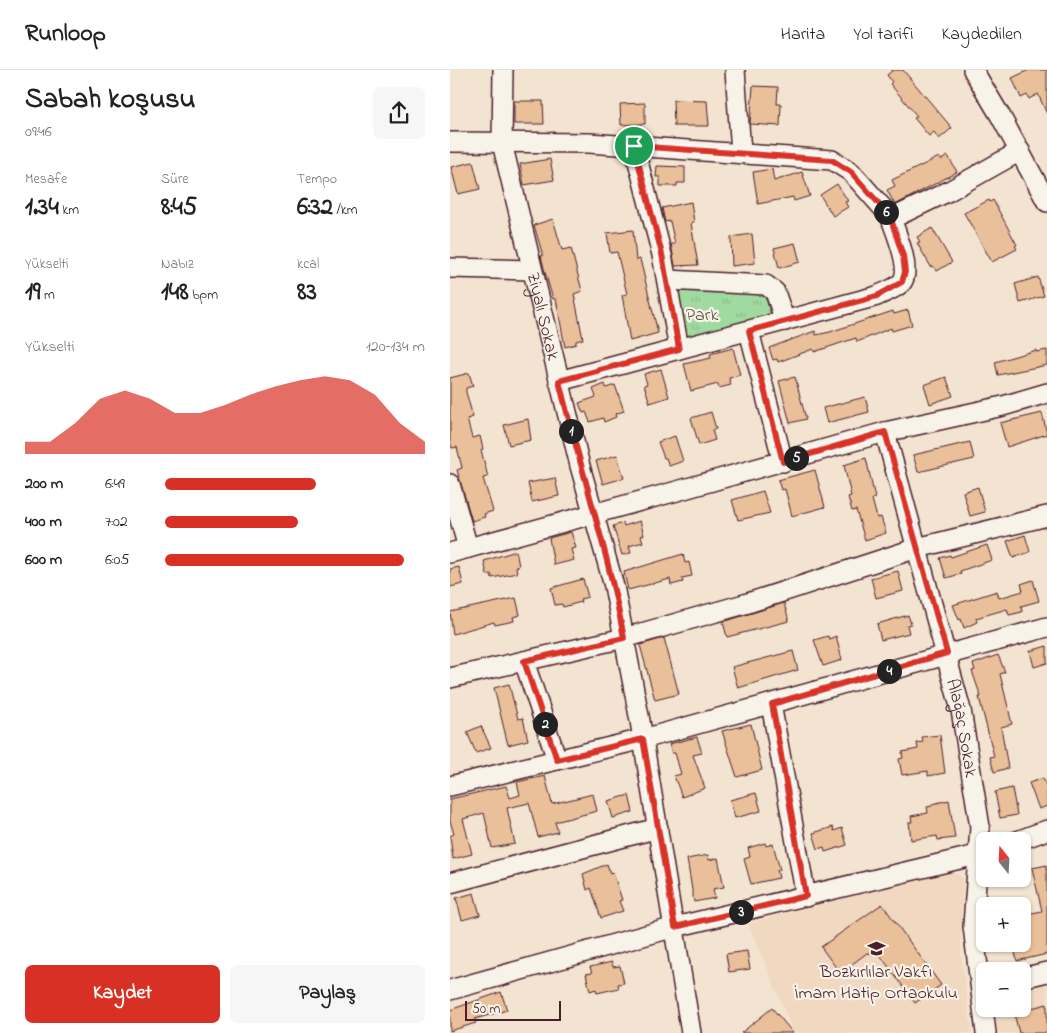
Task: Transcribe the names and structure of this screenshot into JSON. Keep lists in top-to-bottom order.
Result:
{
  "streets": {
    "street": ["Ziyalı Sokak", "Alağaç Sokak"]
  },
  "parks": ["Park"],
  "places": {
    "school or university": ["Bozkırlılar Vakfı İmam Hatip Ortaokulu"]
  },
  "scale_bar": "50 m",
  "north": "top",
  "page": {
    "header": "Runloop",
    "nav": ["Harita", "Yol tarifi", "Kaydedilen"],
    "heading": ["Sabah koşusu", "09:46"],
    "stats": [
      ["Mesafe", "1.34 km"],
      ["Süre", "8:45"],
      ["Tempo", "6:32 /km"],
      ["Yükselti", "19 m"],
      ["Nabız", "148 bpm"],
      ["kcal", "83"]
    ],
    "pins": [
      "6",
      "1",
      "5",
      "4",
      "2",
      "3"
    ],
    "chart": ["Yükselti", "120–134 m"],
    "list": [
      {
        "name": "200 m",
        "note": "6:49"
      },
      {
        "name": "400 m",
        "note": "7:02"
      },
      {
        "name": "600 m",
        "note": "6:05"
      }
    ],
    "map_buttons": ["+", "−"],
    "buttons": ["Kaydet", "Paylaş"],
    "scale": "50 m"
  }
}
